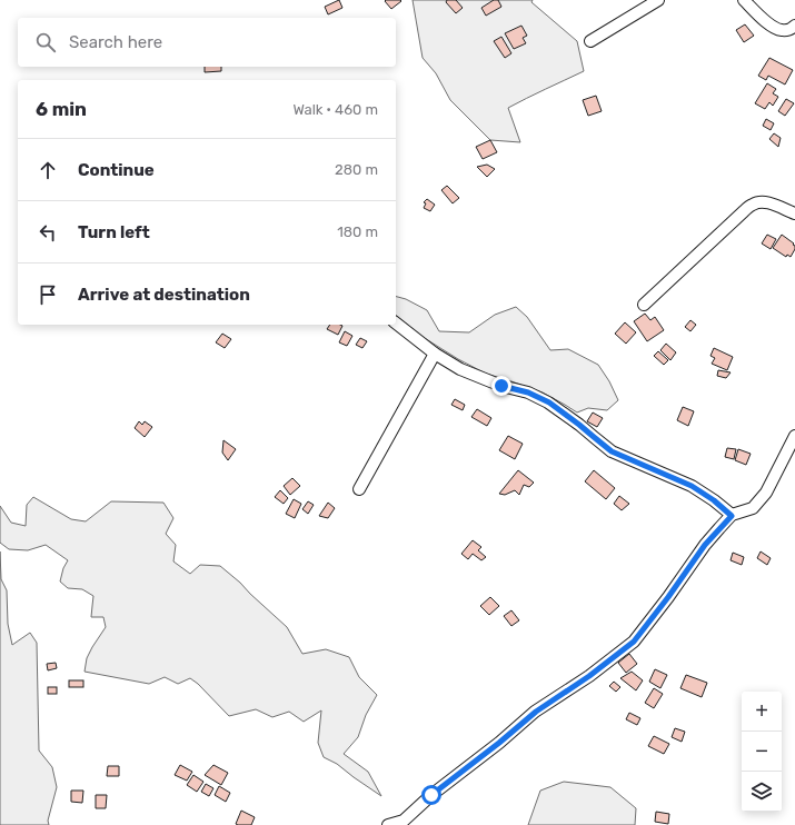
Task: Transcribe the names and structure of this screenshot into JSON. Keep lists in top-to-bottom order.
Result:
{
  "page": {
    "search": "Search here",
    "heading": ["6 min", "Walk · 460 m"],
    "list": [
      ["Continue", "280 m"],
      ["Turn left", "180 m"],
      "Arrive at destination"
    ],
    "map_buttons": ["+", "−"]
  }
}
